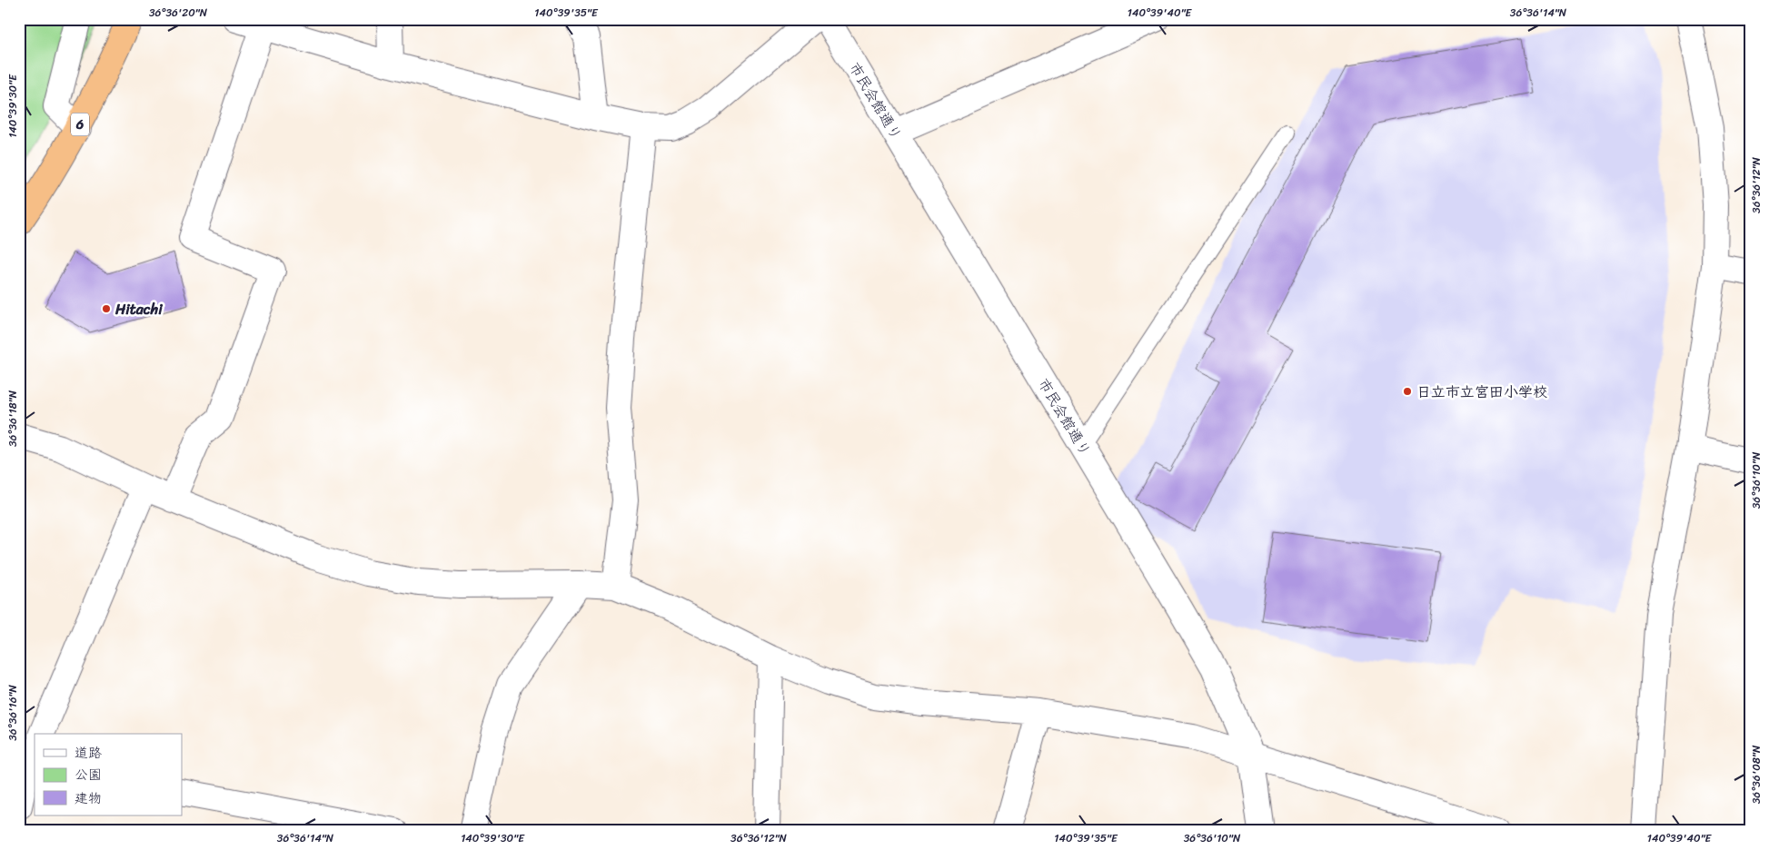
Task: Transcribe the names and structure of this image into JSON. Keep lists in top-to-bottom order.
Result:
{
  "streets": {
    "highway": ["6"],
    "street": ["市民会館通り"]
  },
  "places": ["Hitachi", "日立市立宮田小学校"],
  "legend": ["道路", "公園", "建物"],
  "coordinates": [
    "36°36'20\"N",
    "140°39'35\"E",
    "140°39'40\"E",
    "36°36'14\"N",
    "140°39'30\"E",
    "36°36'12\"N",
    "36°36'18\"N",
    "36°36'10\"N",
    "36°36'16\"N",
    "36°36'08\"N"
  ]
}
